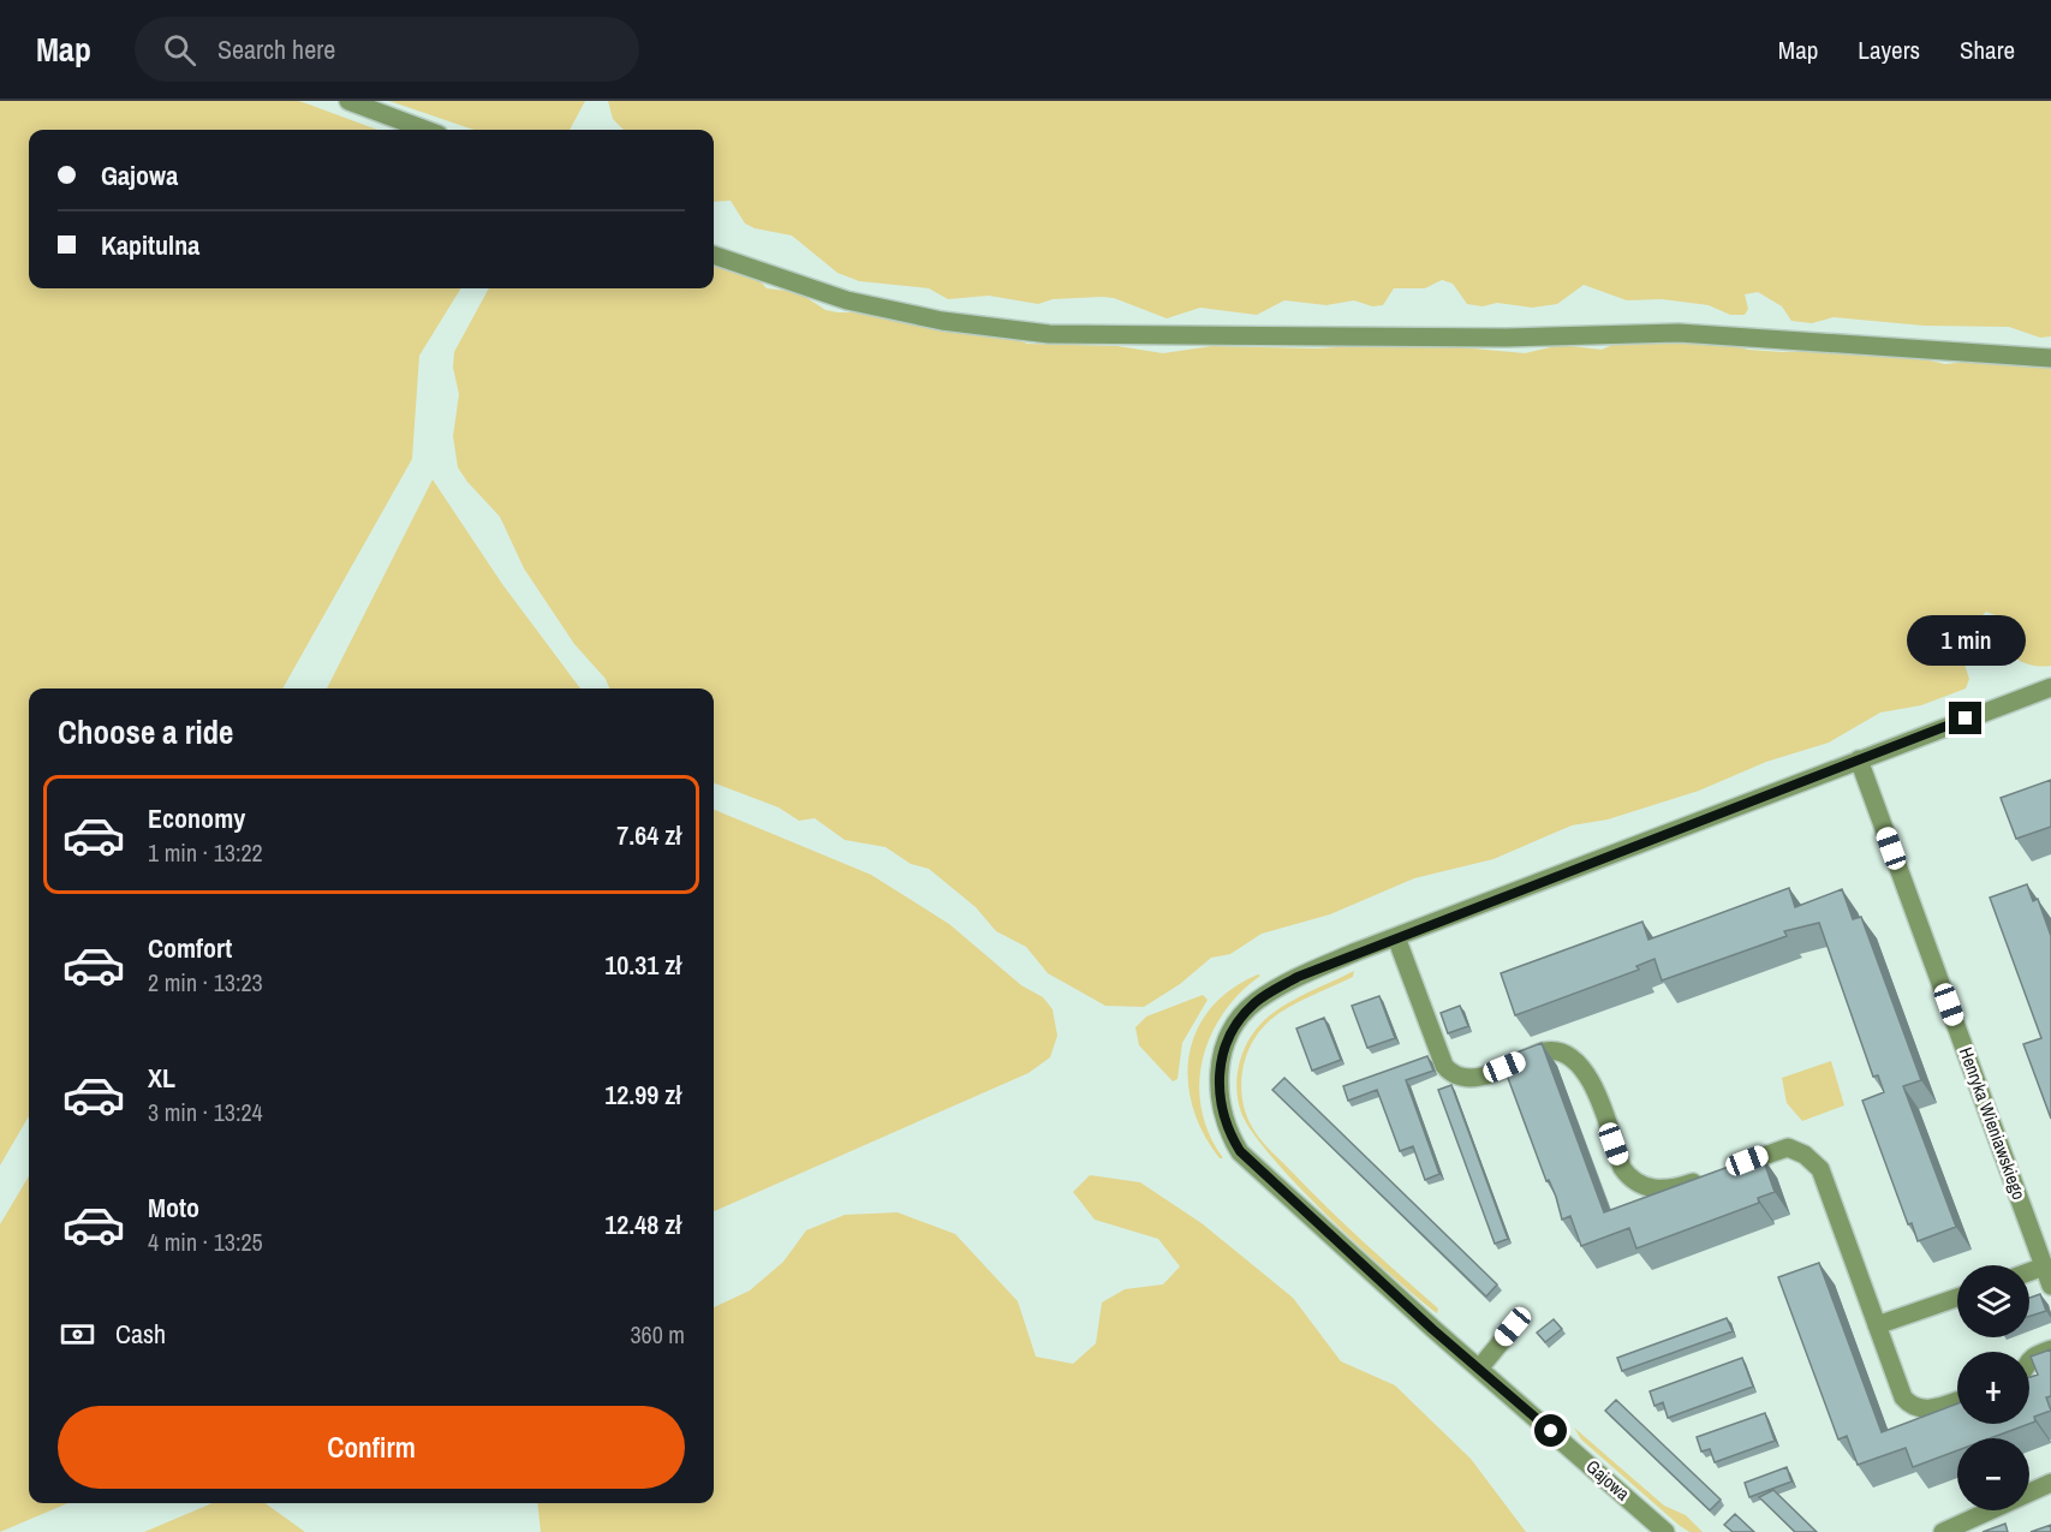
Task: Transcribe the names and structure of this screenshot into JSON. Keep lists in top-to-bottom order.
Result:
{
  "streets": {
    "street": ["Henryka Wieniawskiego", "Gajowa"]
  },
  "page": {
    "header": "Map",
    "search": "Search here",
    "nav": ["Map", "Layers", "Share"],
    "banner": ["Gajowa", "Kapitulna"],
    "bubble": "1 min",
    "heading": "Choose a ride",
    "list": [
      {
        "name": "Economy",
        "note": "1 min · 13:22",
        "value": "7.64 zł"
      },
      {
        "name": "Comfort",
        "note": "2 min · 13:23",
        "value": "10.31 zł"
      },
      {
        "name": "XL",
        "note": "3 min · 13:24",
        "value": "12.99 zł"
      },
      {
        "name": "Moto",
        "note": "4 min · 13:25",
        "value": "12.48 zł"
      }
    ],
    "map_buttons": ["+", "−"],
    "pay": ["Cash", "360 m"],
    "buttons": "Confirm"
  }
}
